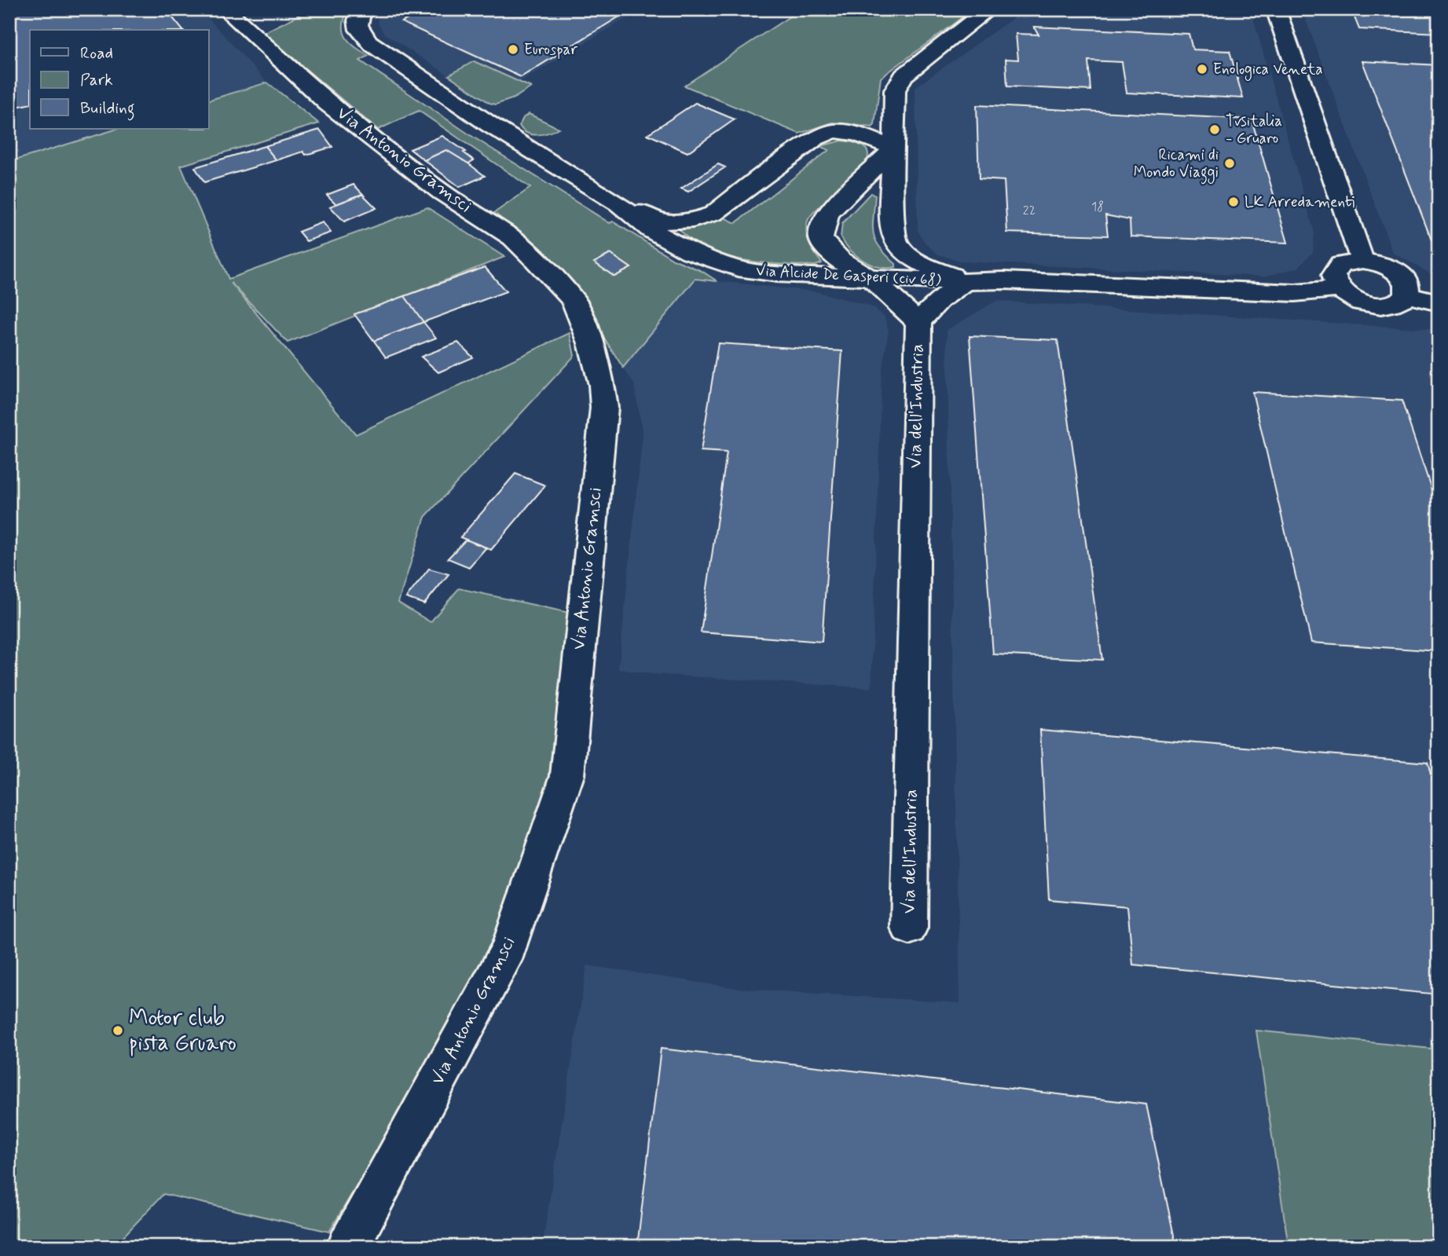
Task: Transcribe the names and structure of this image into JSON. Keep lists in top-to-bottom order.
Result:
{
  "streets": {
    "street": ["Via Antonio Gramsci", "Via Alcide De Gasperi (civ 68)", "Via dell'Industria"]
  },
  "crossings": [
    ["Via Alcide De Gasperi (civ 68)", "Via dell'Industria"]
  ],
  "places": [
    "Eurospar",
    "Enologica Veneta",
    "Tvsitalia - Gruaro",
    "Ricami di Mondo Viaggi",
    "LK Arredamenti",
    "Motor club pista Gruaro"
  ],
  "house_numbers": ["18", "22"],
  "legend": ["Road", "Park", "Building"]
}
